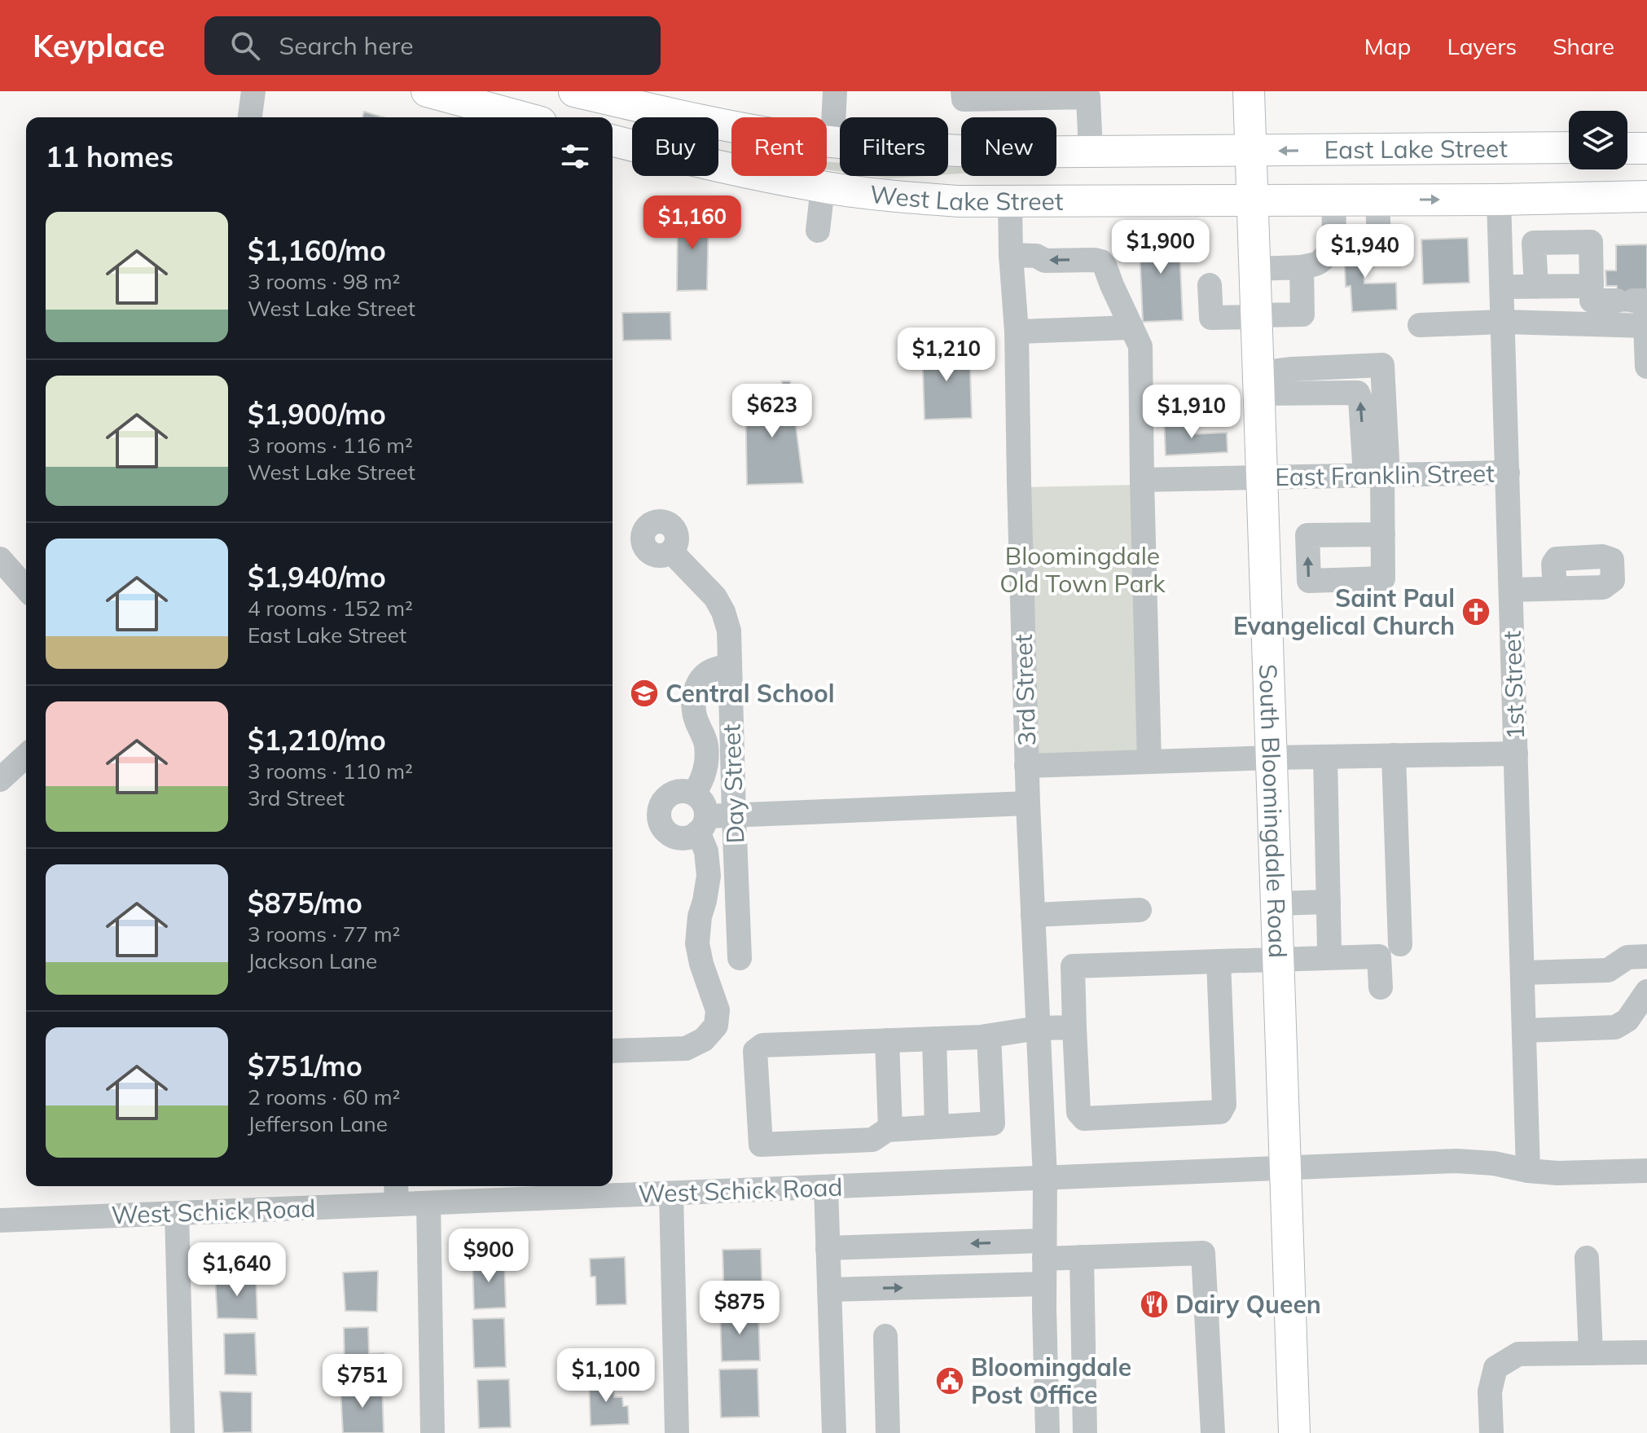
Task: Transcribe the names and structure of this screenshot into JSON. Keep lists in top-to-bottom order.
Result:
{
  "streets": {
    "main road": ["East Lake Street", "West Lake Street", "South Bloomingdale Road"],
    "street": [
      "East Franklin Street",
      "1st Street",
      "3rd Street",
      "Day Street",
      "West Schick Road"
    ]
  },
  "crossings": [
    ["East Lake Street", "West Lake Street"],
    ["East Lake Street", "1st Street"],
    ["East Lake Street", "South Bloomingdale Road"],
    ["West Lake Street", "3rd Street"],
    ["West Lake Street", "South Bloomingdale Road"],
    ["East Franklin Street", "1st Street"],
    ["East Franklin Street", "South Bloomingdale Road"],
    ["1st Street", "West Schick Road"],
    ["3rd Street", "West Schick Road"],
    ["South Bloomingdale Road", "West Schick Road"]
  ],
  "parks": ["Bloomingdale Old Town Park"],
  "places": {
    "church": ["Saint Paul Evangelical Church"],
    "school or university": ["Central School"],
    "restaurant": ["Dairy Queen"],
    "public building": ["Bloomingdale Post Office"]
  },
  "page": {
    "header": "Keyplace",
    "search": "Search here",
    "nav": ["Map", "Layers", "Share"],
    "chip": [
      "Buy",
      "Rent",
      "Filters",
      "New"
    ],
    "heading": "11 homes",
    "price": [
      "$1,160",
      "$1,900",
      "$1,940",
      "$1,210",
      "$623",
      "$1,910",
      "$900",
      "$1,640",
      "$875",
      "$1,100",
      "$751"
    ],
    "list": [
      {
        "name": "$1,160/mo",
        "note": "3 rooms · 98 m² · West Lake Street"
      },
      {
        "name": "$1,900/mo",
        "note": "3 rooms · 116 m² · West Lake Street"
      },
      {
        "name": "$1,940/mo",
        "note": "4 rooms · 152 m² · East Lake Street"
      },
      {
        "name": "$1,210/mo",
        "note": "3 rooms · 110 m² · 3rd Street"
      },
      {
        "name": "$875/mo",
        "note": "3 rooms · 77 m² · Jackson Lane"
      },
      {
        "name": "$751/mo",
        "note": "2 rooms · 60 m² · Jefferson Lane"
      }
    ]
  }
}
